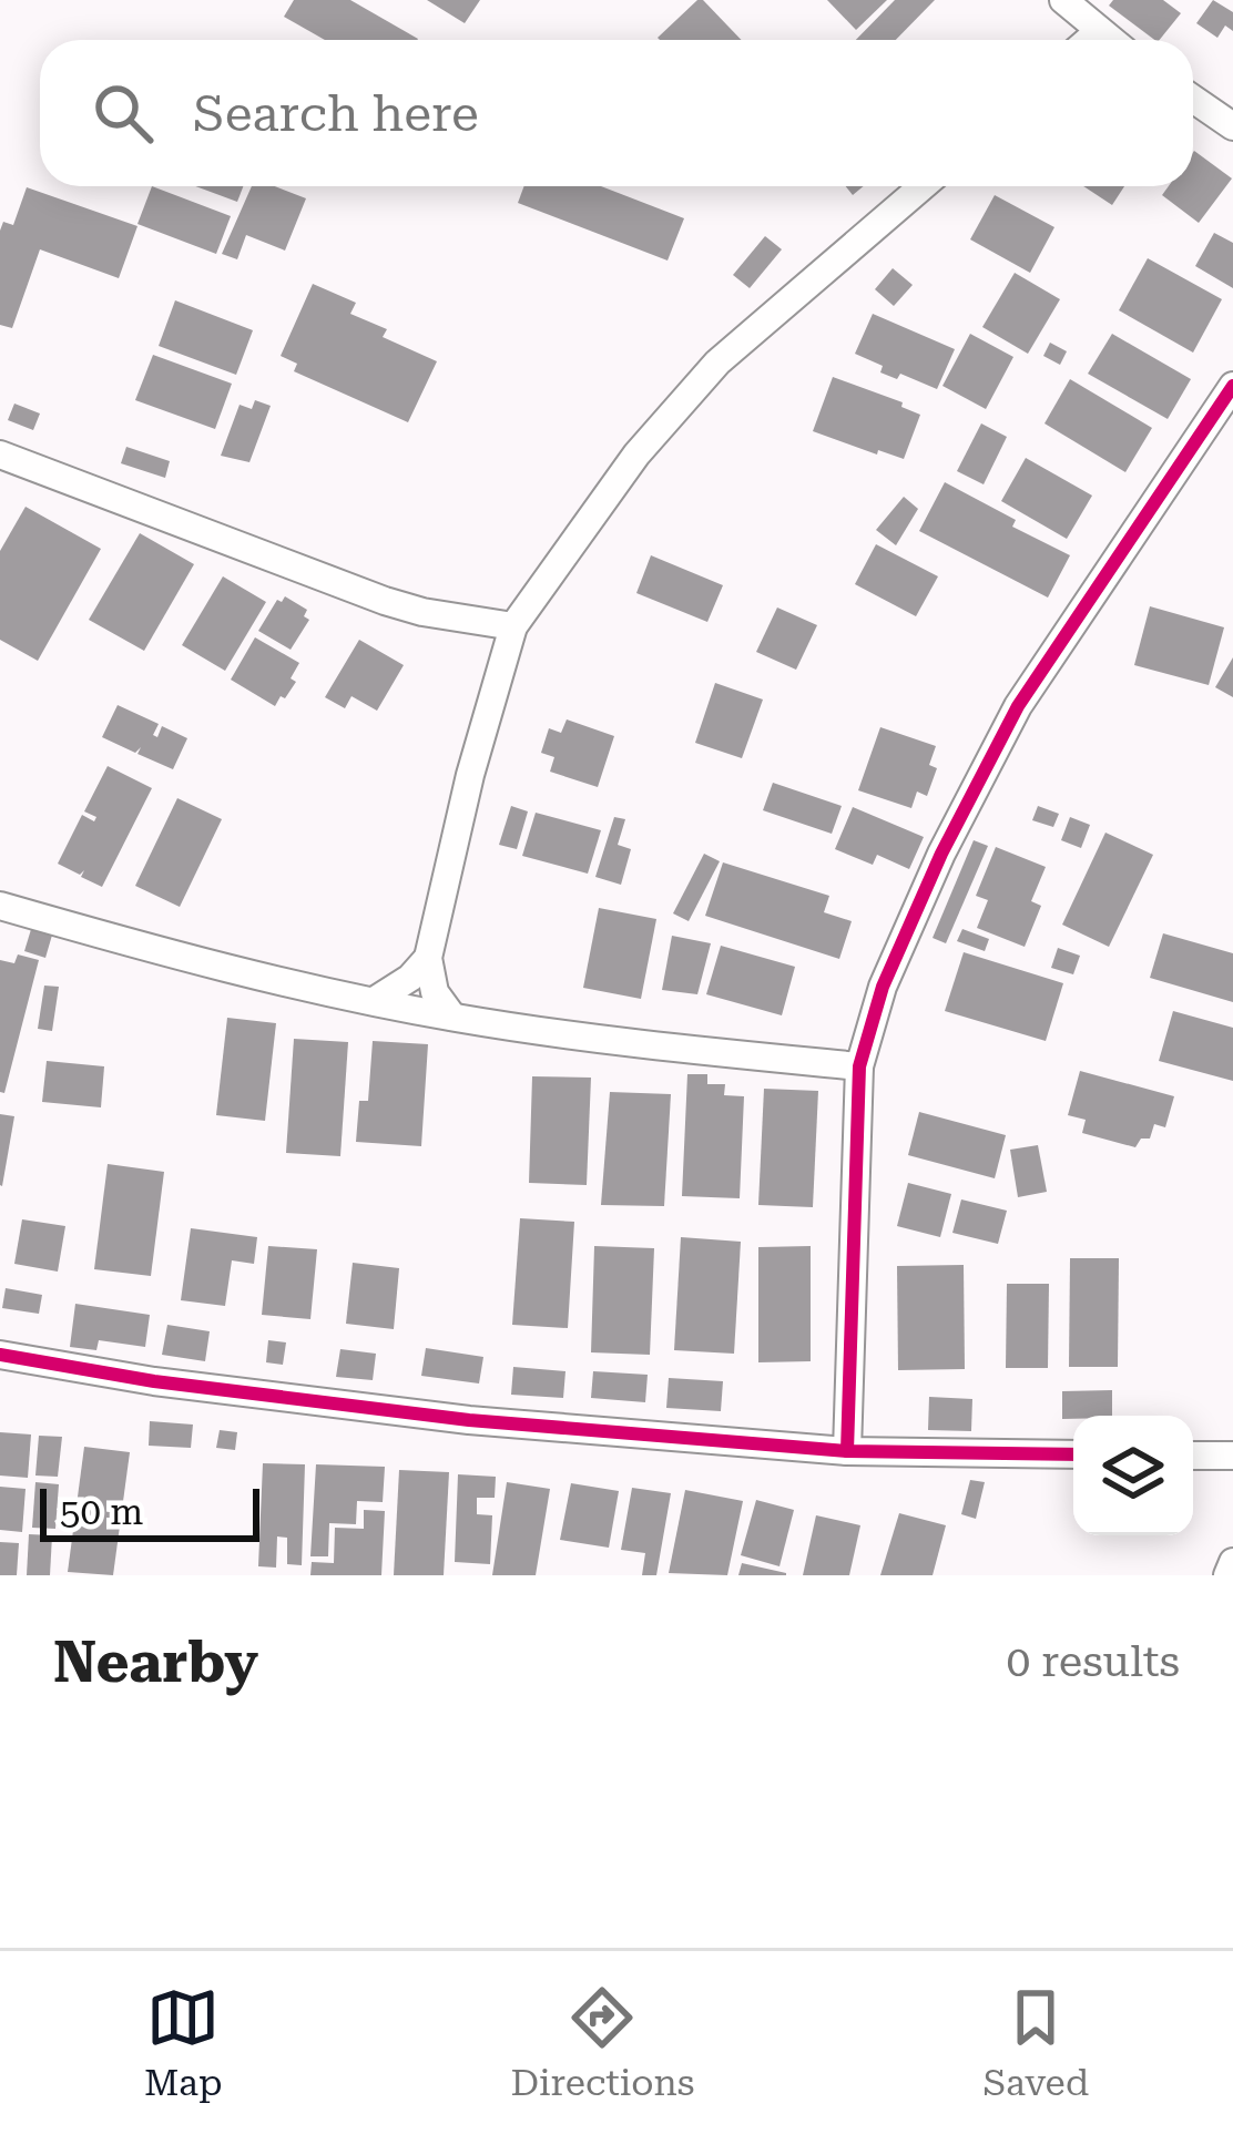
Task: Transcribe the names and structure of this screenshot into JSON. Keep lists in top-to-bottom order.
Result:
{
  "scale_bar": "50 m",
  "page": {
    "search": "Search here",
    "scale": "50 m",
    "heading": ["Nearby", "0 results"],
    "nav": ["Map", "Directions", "Saved"]
  }
}
